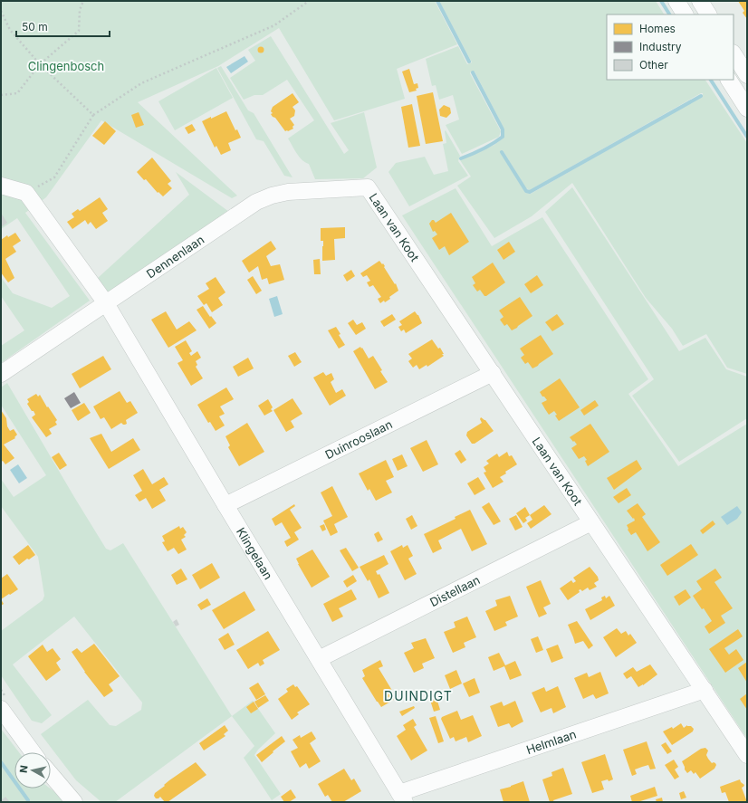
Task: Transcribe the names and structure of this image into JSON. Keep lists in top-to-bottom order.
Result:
{
  "streets": {
    "street": [
      "Laan van Koot",
      "Dennenlaan",
      "Duinrooslaan",
      "Klingelaan",
      "Distellaan",
      "Helmlaan"
    ]
  },
  "crossings": [
    ["Laan van Koot", "Dennenlaan"],
    ["Laan van Koot", "Duinrooslaan"],
    ["Laan van Koot", "Distellaan"],
    ["Laan van Koot", "Helmlaan"],
    ["Dennenlaan", "Klingelaan"],
    ["Duinrooslaan", "Klingelaan"],
    ["Klingelaan", "Distellaan"],
    ["Klingelaan", "Helmlaan"]
  ],
  "districts": ["DUINDIGT"],
  "parks": ["Clingenbosch"],
  "legend": ["Homes", "Industry", "Other"],
  "scale_bar": "50 m",
  "north": "left"
}
